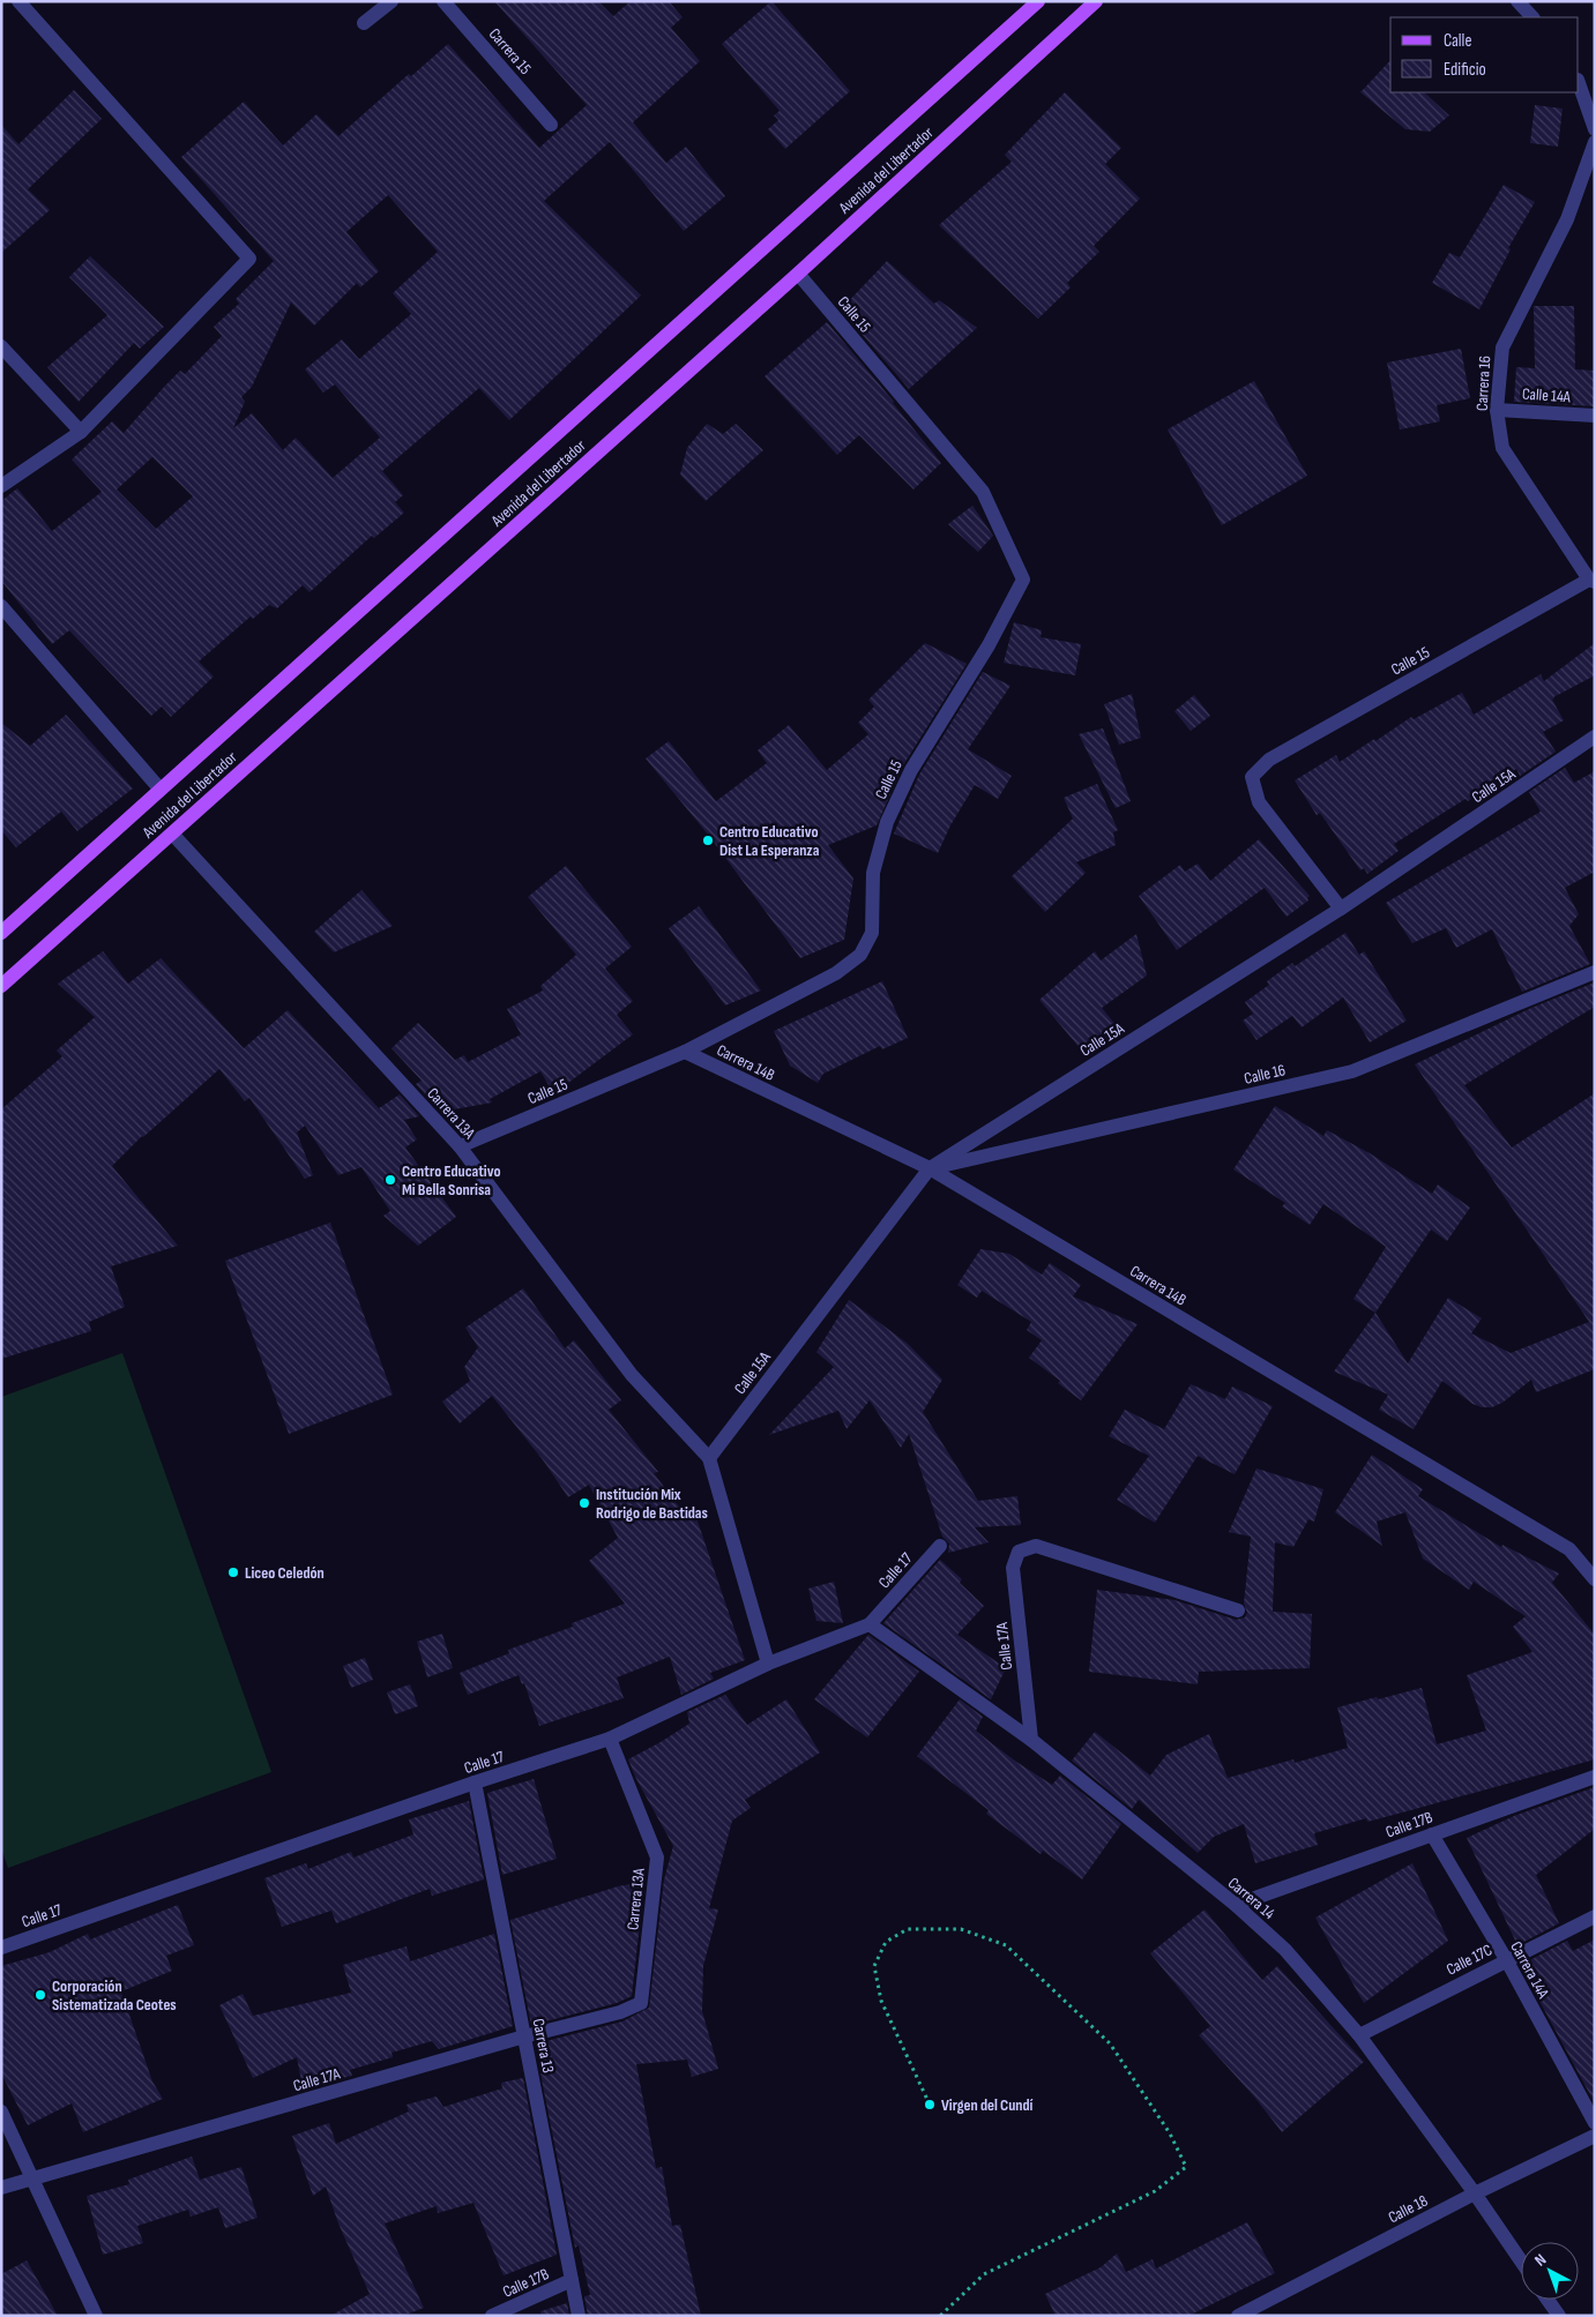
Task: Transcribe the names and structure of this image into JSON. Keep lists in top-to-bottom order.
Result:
{
  "streets": {
    "main road": ["Avenida del Libertador"],
    "street": [
      "Carrera 15",
      "Calle 15",
      "Carrera 16",
      "Calle 14A",
      "Calle 15A",
      "Carrera 14B",
      "Calle 16",
      "Carrera 13A",
      "Calle 17",
      "Calle 17A",
      "Calle 17B",
      "Carrera 14",
      "Calle 17C",
      "Carrera 14A",
      "Carrera 13",
      "Calle 18"
    ]
  },
  "crossings": [
    ["Avenida del Libertador", "Calle 15"],
    ["Avenida del Libertador", "Carrera 13A"],
    ["Calle 15", "Carrera 16"],
    ["Calle 15", "Calle 15A"],
    ["Calle 15", "Carrera 14B"],
    ["Calle 15", "Carrera 13A"],
    ["Carrera 16", "Calle 14A"],
    ["Calle 15A", "Carrera 14B"],
    ["Calle 15A", "Calle 16"],
    ["Calle 15A", "Carrera 13A"],
    ["Carrera 14B", "Calle 16"],
    ["Carrera 13A", "Calle 17"],
    ["Carrera 13A", "Calle 17A"],
    ["Calle 17", "Carrera 14"],
    ["Calle 17", "Carrera 13"],
    ["Calle 17A", "Carrera 14"],
    ["Calle 17A", "Carrera 13"],
    ["Calle 17B", "Carrera 14"],
    ["Calle 17B", "Carrera 14A"],
    ["Calle 17B", "Carrera 13"],
    ["Carrera 14", "Calle 17C"],
    ["Carrera 14", "Calle 18"],
    ["Calle 17C", "Carrera 14A"]
  ],
  "places": [
    "Centro Educativo Dist La Esperanza",
    "Centro Educativo Mi Bella Sonrisa",
    "Institución Mix Rodrigo de Bastidas",
    "Liceo Celedón",
    "Corporación Sistematizada Ceotes",
    "Virgen del Cundí"
  ],
  "legend": ["Calle", "Edificio"],
  "north": "top left"
}
